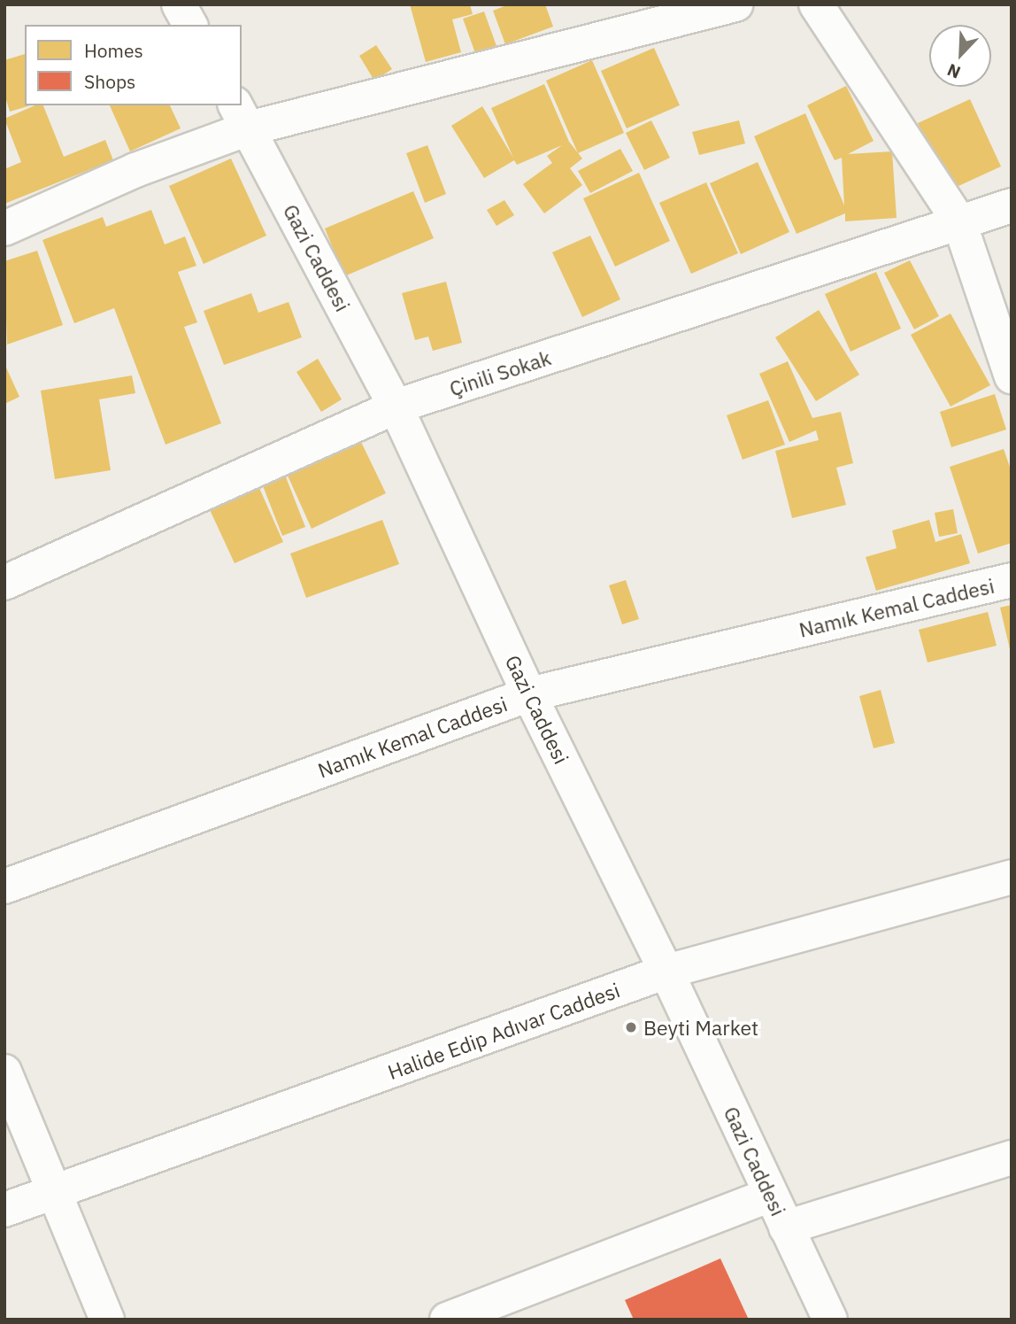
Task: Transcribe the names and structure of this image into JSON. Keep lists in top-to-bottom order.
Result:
{
  "streets": {
    "street": [
      "Gazi Caddesi",
      "Çinili Sokak",
      "Namık Kemal Caddesi",
      "Halide Edip Adıvar Caddesi"
    ]
  },
  "crossings": [
    ["Gazi Caddesi", "Çinili Sokak"],
    ["Gazi Caddesi", "Namık Kemal Caddesi"],
    ["Gazi Caddesi", "Halide Edip Adıvar Caddesi"]
  ],
  "places": ["Beyti Market"],
  "legend": ["Homes", "Shops"],
  "north": "bottom left"
}
